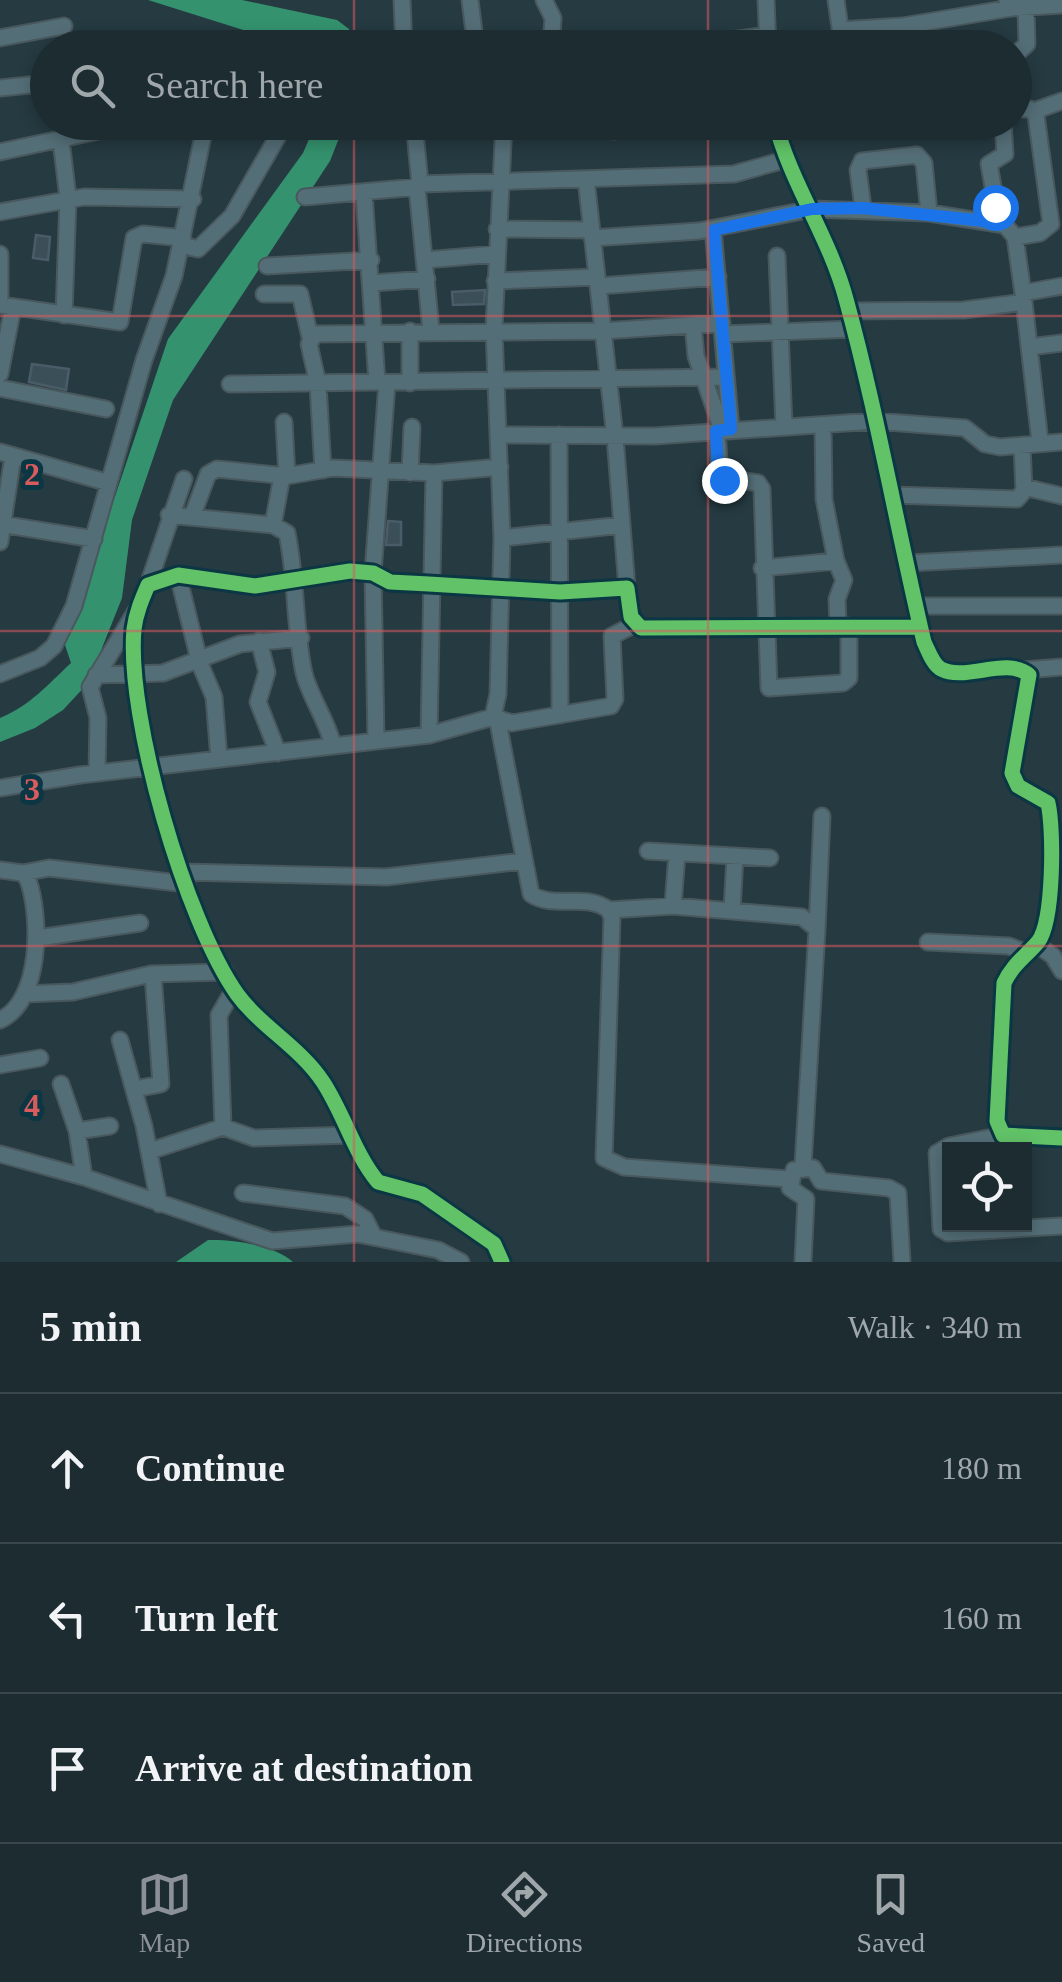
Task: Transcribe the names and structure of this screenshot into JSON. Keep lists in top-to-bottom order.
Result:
{
  "page": {
    "search": "Search here",
    "heading": ["5 min", "Walk · 340 m"],
    "list": [
      ["Continue", "180 m"],
      ["Turn left", "160 m"],
      "Arrive at destination"
    ],
    "nav": ["Map", "Directions", "Saved"]
  },
  "grid": {
    "rows": ["2", "3", "4"]
  }
}
